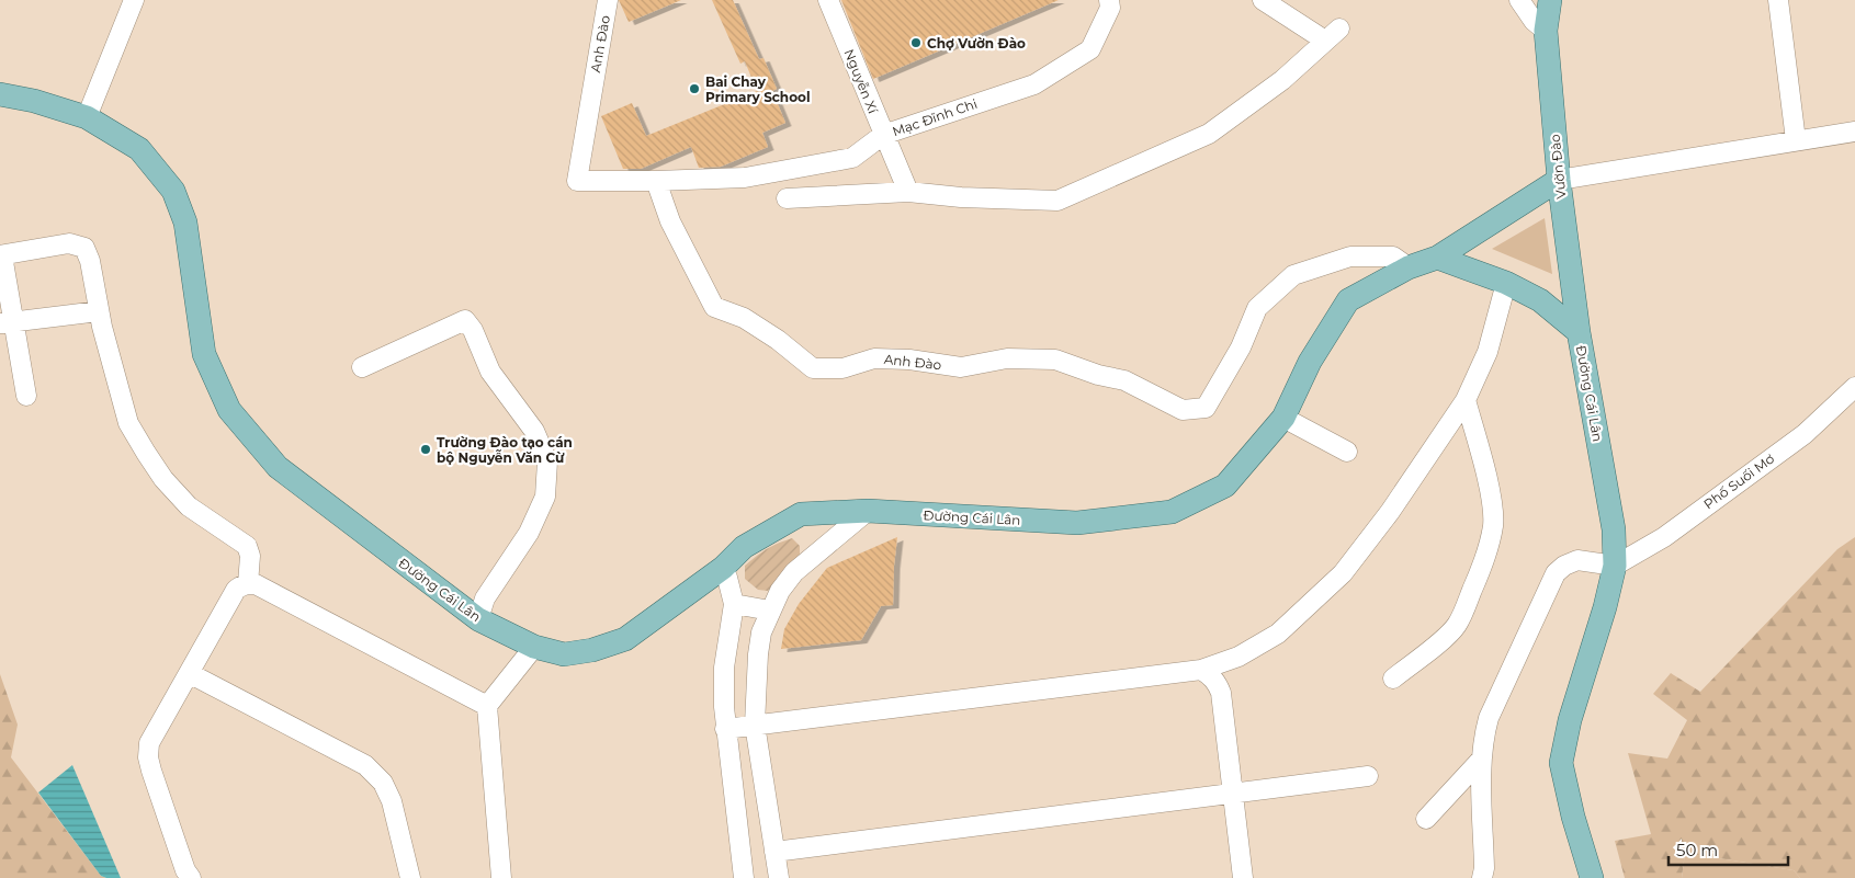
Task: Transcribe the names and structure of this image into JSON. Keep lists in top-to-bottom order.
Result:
{
  "streets": {
    "main road": ["Vườn Đào", "Đường Cái Lân"],
    "street": [
      "Anh Đào",
      "Nguyễn Xí",
      "Mạc Đĩnh Chi",
      "Phố Suối Mơ"
    ]
  },
  "crossings": [
    ["Anh Đào", "Mạc Đĩnh Chi"],
    ["Anh Đào", "Đường Cái Lân"],
    ["Nguyễn Xí", "Mạc Đĩnh Chi"],
    ["Vườn Đào", "Đường Cái Lân"],
    ["Đường Cái Lân", "Phố Suối Mơ"]
  ],
  "places": ["Chợ Vườn Đào", "Bai Chay Primary School", "Trường Đào tạo cán bộ Nguyễn Văn Cừ"],
  "scale_bar": "50 m"
}
